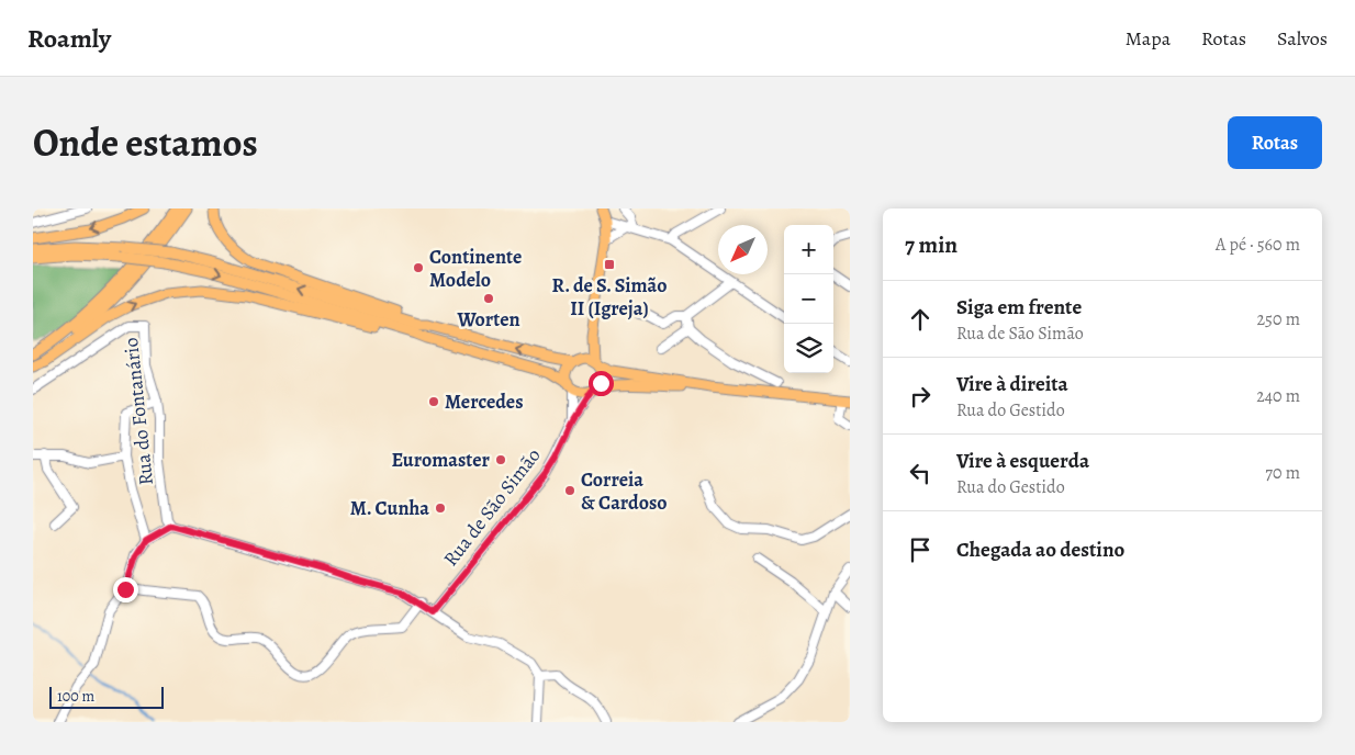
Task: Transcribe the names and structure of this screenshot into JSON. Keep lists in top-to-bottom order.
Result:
{
  "streets": {
    "street": ["Rua do Fontanário", "Rua de São Simão"]
  },
  "places": {
    "transit": ["R. de S. Simão II (Igreja)"],
    "other": [
      "Continente Modelo",
      "Worten",
      "Mercedes",
      "Euromaster",
      "Correia & Cardoso",
      "M. Cunha"
    ]
  },
  "scale_bar": "100 m",
  "north": "bottom left",
  "page": {
    "header": "Roamly",
    "nav": ["Mapa", "Rotas", "Salvos"],
    "title": "Onde estamos",
    "buttons": "Rotas",
    "heading": ["7 min", "A pé · 560 m"],
    "map_buttons": ["+", "−"],
    "list": [
      ["Siga em frente", "Rua de São Simão", "250 m"],
      ["Vire à direita", "Rua do Gestido", "240 m"],
      ["Vire à esquerda", "Rua do Gestido", "70 m"],
      "Chegada ao destino"
    ],
    "scale": "100 m"
  }
}
